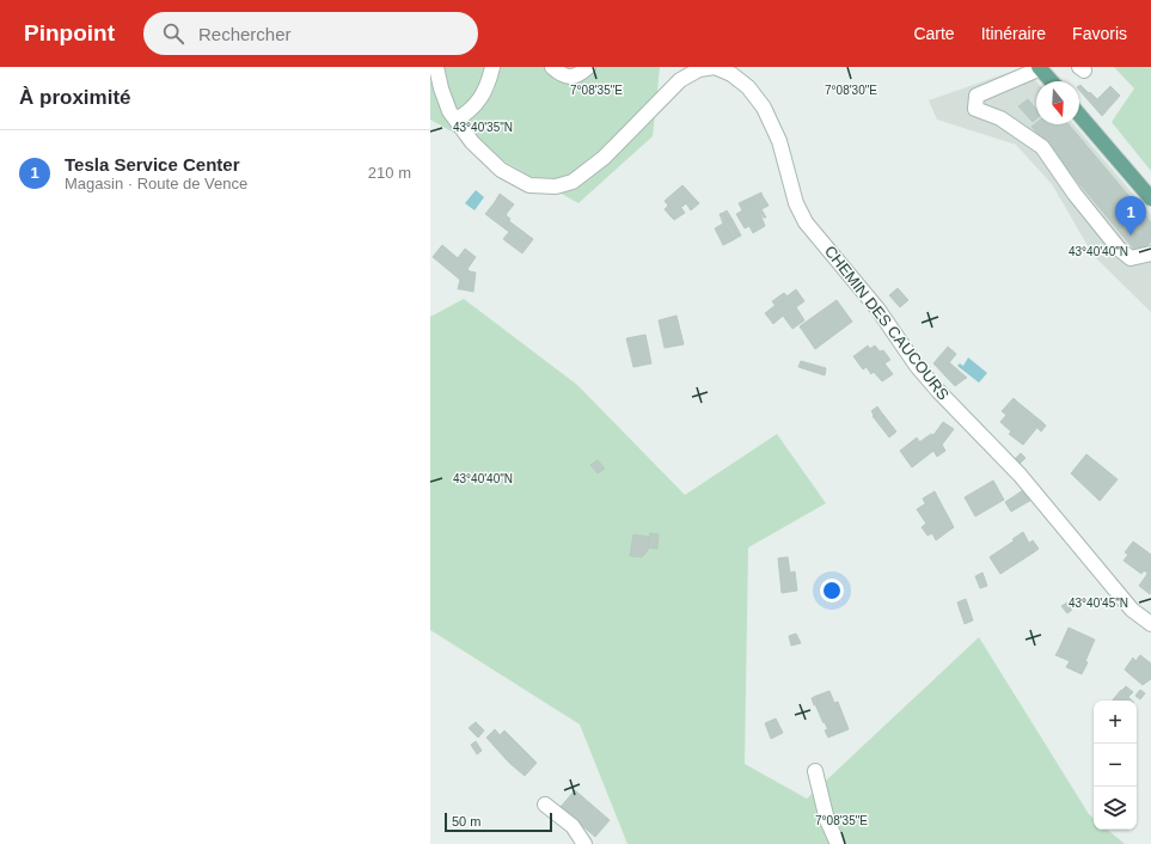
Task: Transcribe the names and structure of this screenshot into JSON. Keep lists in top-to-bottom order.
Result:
{
  "streets": {
    "street": ["CHEMIN DES CAUCOURS"]
  },
  "scale_bar": "50 m",
  "north": "bottom",
  "page": {
    "header": "Pinpoint",
    "search": "Rechercher",
    "nav": ["Carte", "Itinéraire", "Favoris"],
    "heading": "À proximité",
    "list": [
      {
        "mark": "1",
        "name": "Tesla Service Center",
        "note": "Magasin · Route de Vence",
        "value": "210 m"
      }
    ],
    "pins": "1",
    "map_buttons": ["+", "−"],
    "scale": "50 m"
  },
  "coordinates": [
    "7°08'35\"E",
    "7°08'30\"E",
    "43°40'35\"N",
    "43°40'40\"N",
    "43°40'45\"N"
  ]
}
